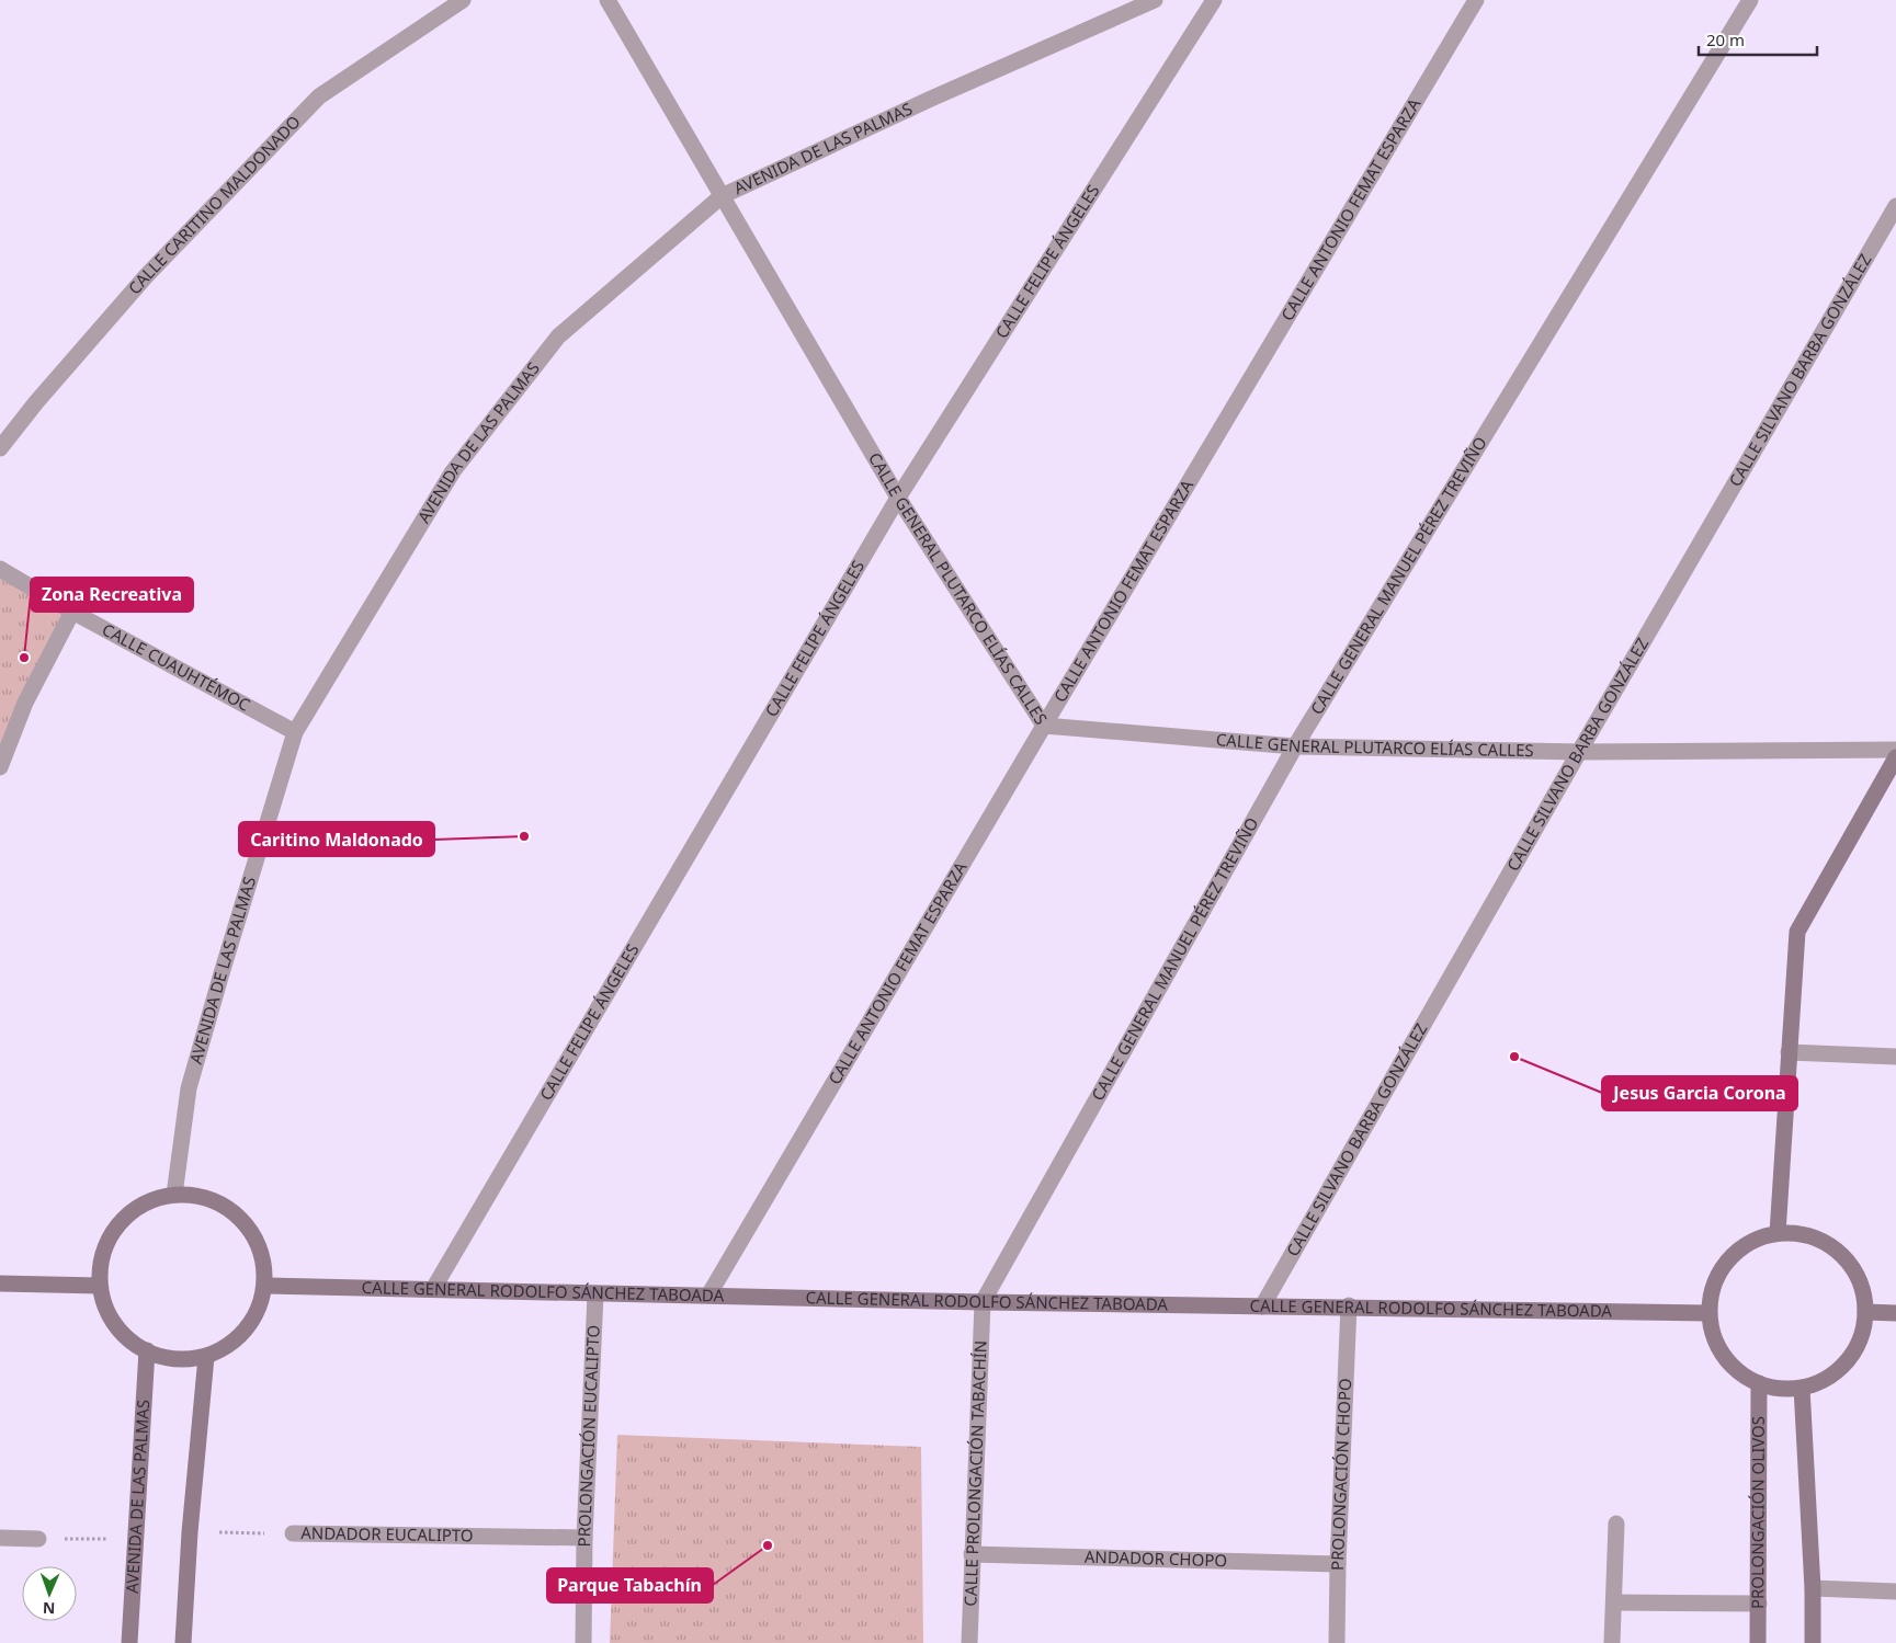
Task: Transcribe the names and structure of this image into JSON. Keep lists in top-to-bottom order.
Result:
{
  "streets": {
    "street": [
      "AVENIDA DE LAS PALMAS",
      "CALLE CARITINO MALDONADO",
      "CALLE ANTONIO FEMAT ESPARZA",
      "CALLE FELIPE ÁNGELES",
      "CALLE SILVANO BARBA GONZÁLEZ",
      "CALLE GENERAL MANUEL PÉREZ TREVIÑO",
      "CALLE GENERAL PLUTARCO ELÍAS CALLES",
      "CALLE CUAUHTÉMOC",
      "CALLE GENERAL RODOLFO SÁNCHEZ TABOADA",
      "PROLONGACIÓN EUCALIPTO",
      "CALLE PROLONGACIÓN TABACHÍN",
      "PROLONGACIÓN CHOPO",
      "PROLONGACIÓN OLIVOS",
      "ANDADOR EUCALIPTO",
      "ANDADOR CHOPO"
    ]
  },
  "crossings": [
    ["AVENIDA DE LAS PALMAS", "CALLE GENERAL PLUTARCO ELÍAS CALLES"],
    ["AVENIDA DE LAS PALMAS", "CALLE CUAUHTÉMOC"],
    ["AVENIDA DE LAS PALMAS", "CALLE GENERAL RODOLFO SÁNCHEZ TABOADA"],
    ["CALLE ANTONIO FEMAT ESPARZA", "CALLE GENERAL PLUTARCO ELÍAS CALLES"],
    ["CALLE ANTONIO FEMAT ESPARZA", "CALLE GENERAL RODOLFO SÁNCHEZ TABOADA"],
    ["CALLE FELIPE ÁNGELES", "CALLE GENERAL PLUTARCO ELÍAS CALLES"],
    ["CALLE FELIPE ÁNGELES", "CALLE GENERAL RODOLFO SÁNCHEZ TABOADA"],
    ["CALLE SILVANO BARBA GONZÁLEZ", "CALLE GENERAL PLUTARCO ELÍAS CALLES"],
    ["CALLE SILVANO BARBA GONZÁLEZ", "CALLE GENERAL RODOLFO SÁNCHEZ TABOADA"],
    ["CALLE GENERAL MANUEL PÉREZ TREVIÑO", "CALLE GENERAL PLUTARCO ELÍAS CALLES"],
    ["CALLE GENERAL MANUEL PÉREZ TREVIÑO", "CALLE GENERAL RODOLFO SÁNCHEZ TABOADA"],
    ["CALLE GENERAL MANUEL PÉREZ TREVIÑO", "CALLE PROLONGACIÓN TABACHÍN"],
    ["CALLE GENERAL RODOLFO SÁNCHEZ TABOADA", "PROLONGACIÓN EUCALIPTO"],
    ["CALLE GENERAL RODOLFO SÁNCHEZ TABOADA", "CALLE PROLONGACIÓN TABACHÍN"],
    ["CALLE GENERAL RODOLFO SÁNCHEZ TABOADA", "PROLONGACIÓN CHOPO"],
    ["CALLE GENERAL RODOLFO SÁNCHEZ TABOADA", "PROLONGACIÓN OLIVOS"],
    ["PROLONGACIÓN EUCALIPTO", "ANDADOR EUCALIPTO"],
    ["CALLE PROLONGACIÓN TABACHÍN", "ANDADOR CHOPO"],
    ["PROLONGACIÓN CHOPO", "ANDADOR CHOPO"]
  ],
  "places": [
    "Zona Recreativa",
    "Caritino Maldonado",
    "Jesus Garcia Corona",
    "Parque Tabachín"
  ],
  "scale_bar": "20 m",
  "north": "bottom"
}
